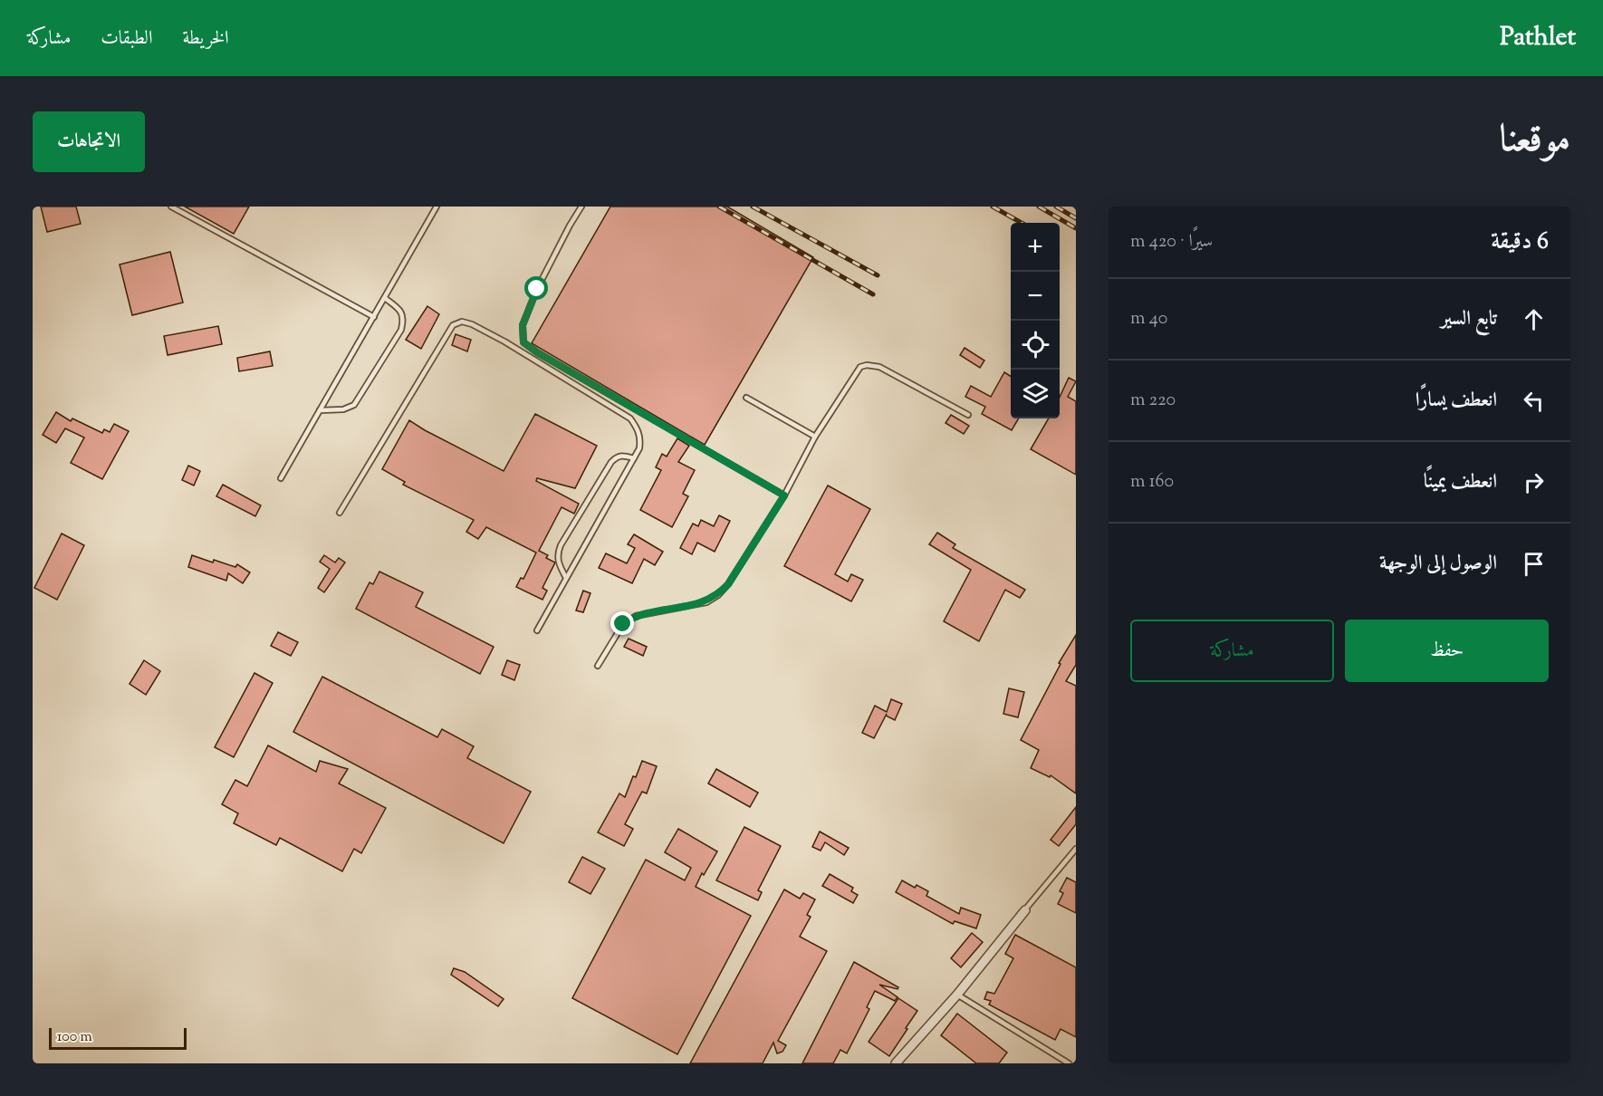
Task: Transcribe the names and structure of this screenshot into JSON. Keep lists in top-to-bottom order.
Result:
{
  "scale_bar": "100 m",
  "page": {
    "header": "Pathlet",
    "nav": ["الخريطة", "الطبقات", "مشاركة"],
    "title": "موقعنا",
    "buttons": [
      "الاتجاهات",
      ["حفظ", "مشاركة"]
    ],
    "heading": ["6 دقيقة", "سيرًا · 420 m"],
    "map_buttons": ["+", "−"],
    "list": [
      ["تابع السير", "40 m"],
      ["انعطف يسارًا", "220 m"],
      ["انعطف يمينًا", "160 m"],
      "الوصول إلى الوجهة"
    ],
    "scale": "100 m"
  }
}
